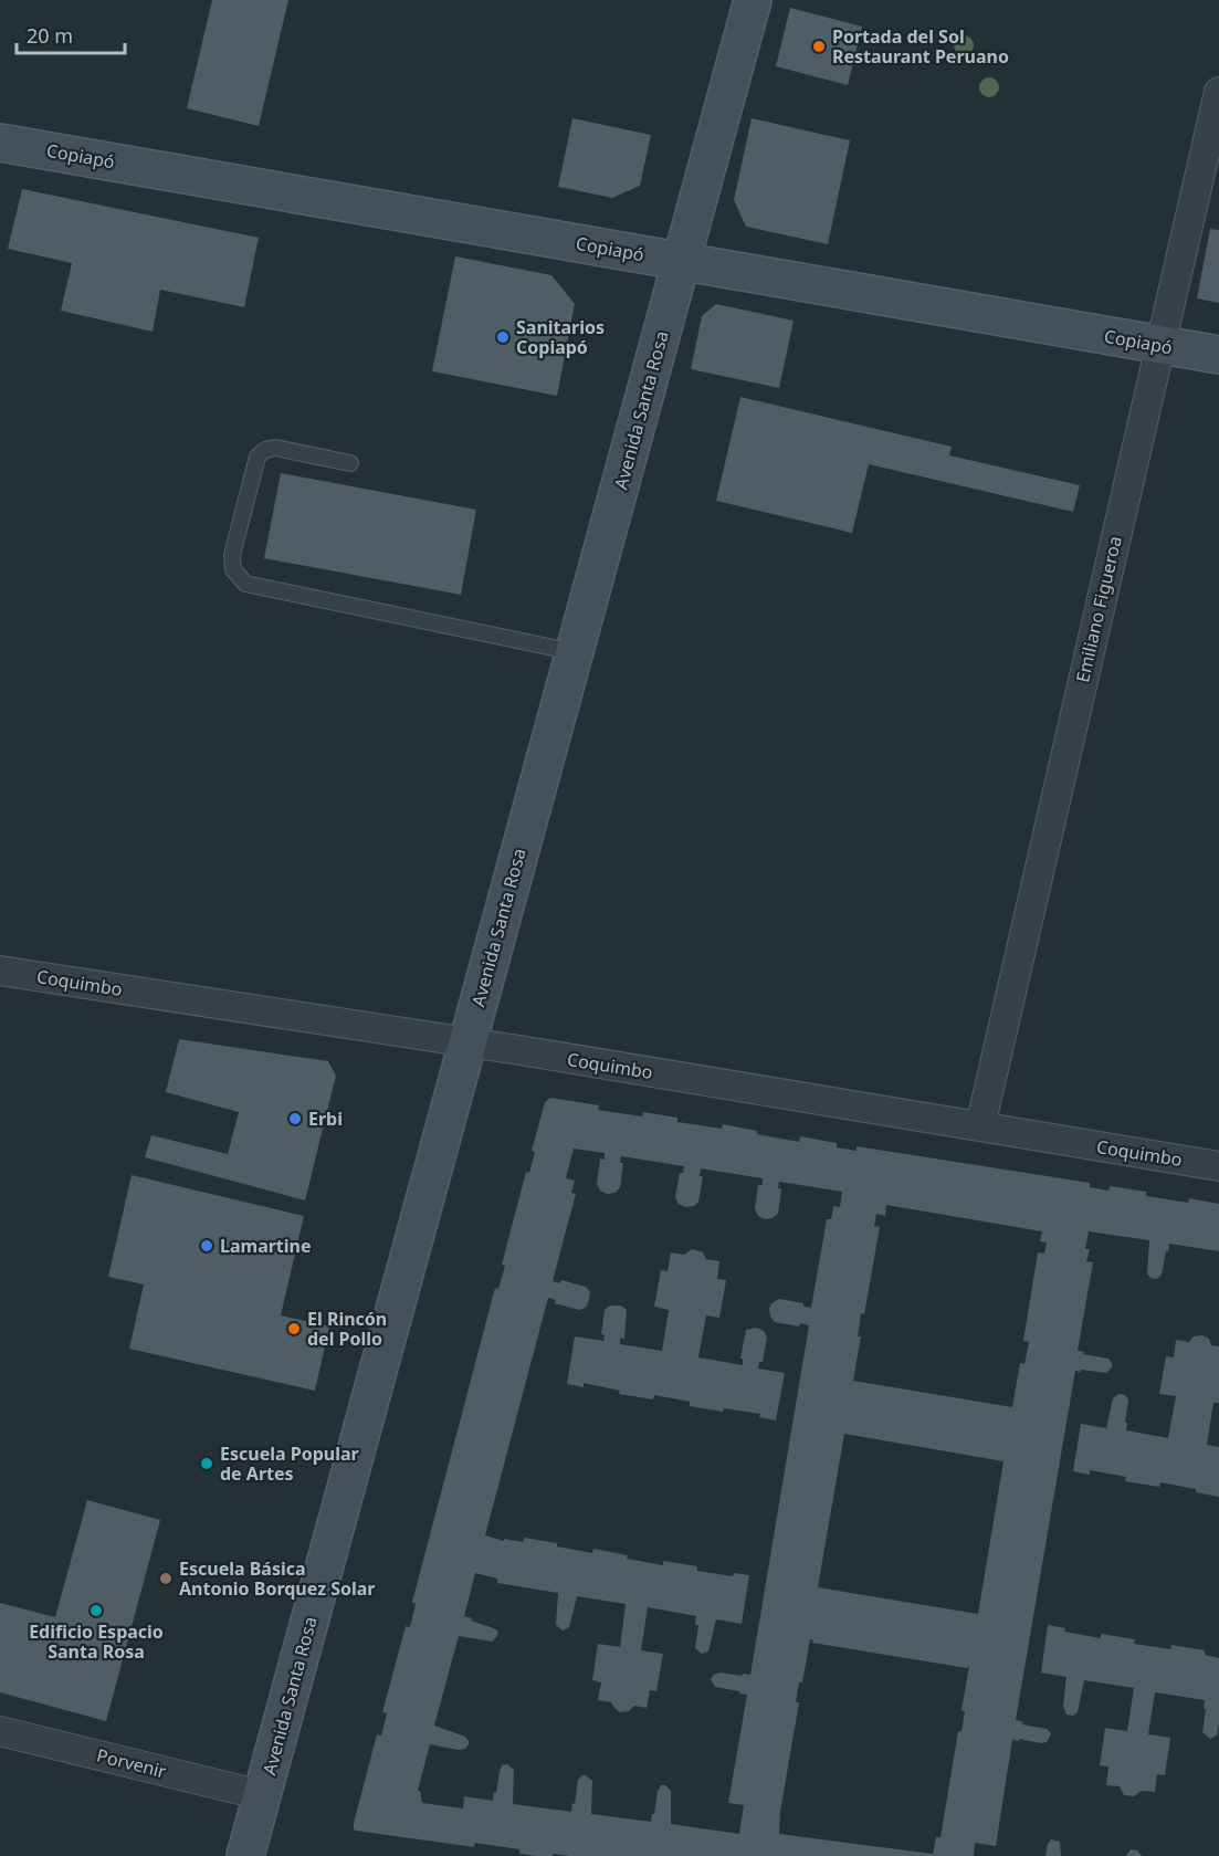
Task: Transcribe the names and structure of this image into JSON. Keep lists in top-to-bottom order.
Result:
{
  "streets": {
    "main road": ["Copiapó", "Avenida Santa Rosa"],
    "street": ["Emiliano Figueroa", "Coquimbo", "Porvenir"]
  },
  "crossings": [
    ["Copiapó", "Avenida Santa Rosa"],
    ["Copiapó", "Emiliano Figueroa"],
    ["Avenida Santa Rosa", "Coquimbo"],
    ["Avenida Santa Rosa", "Porvenir"],
    ["Emiliano Figueroa", "Coquimbo"]
  ],
  "places": [
    "Portada del Sol Restaurant Peruano",
    "Sanitarios Copiapó",
    "Erbi",
    "Lamartine",
    "El Rincón del Pollo",
    "Escuela Popular de Artes",
    "Escuela Básica Antonio Borquez Solar",
    "Edificio Espacio Santa Rosa"
  ],
  "scale_bar": "20 m"
}
